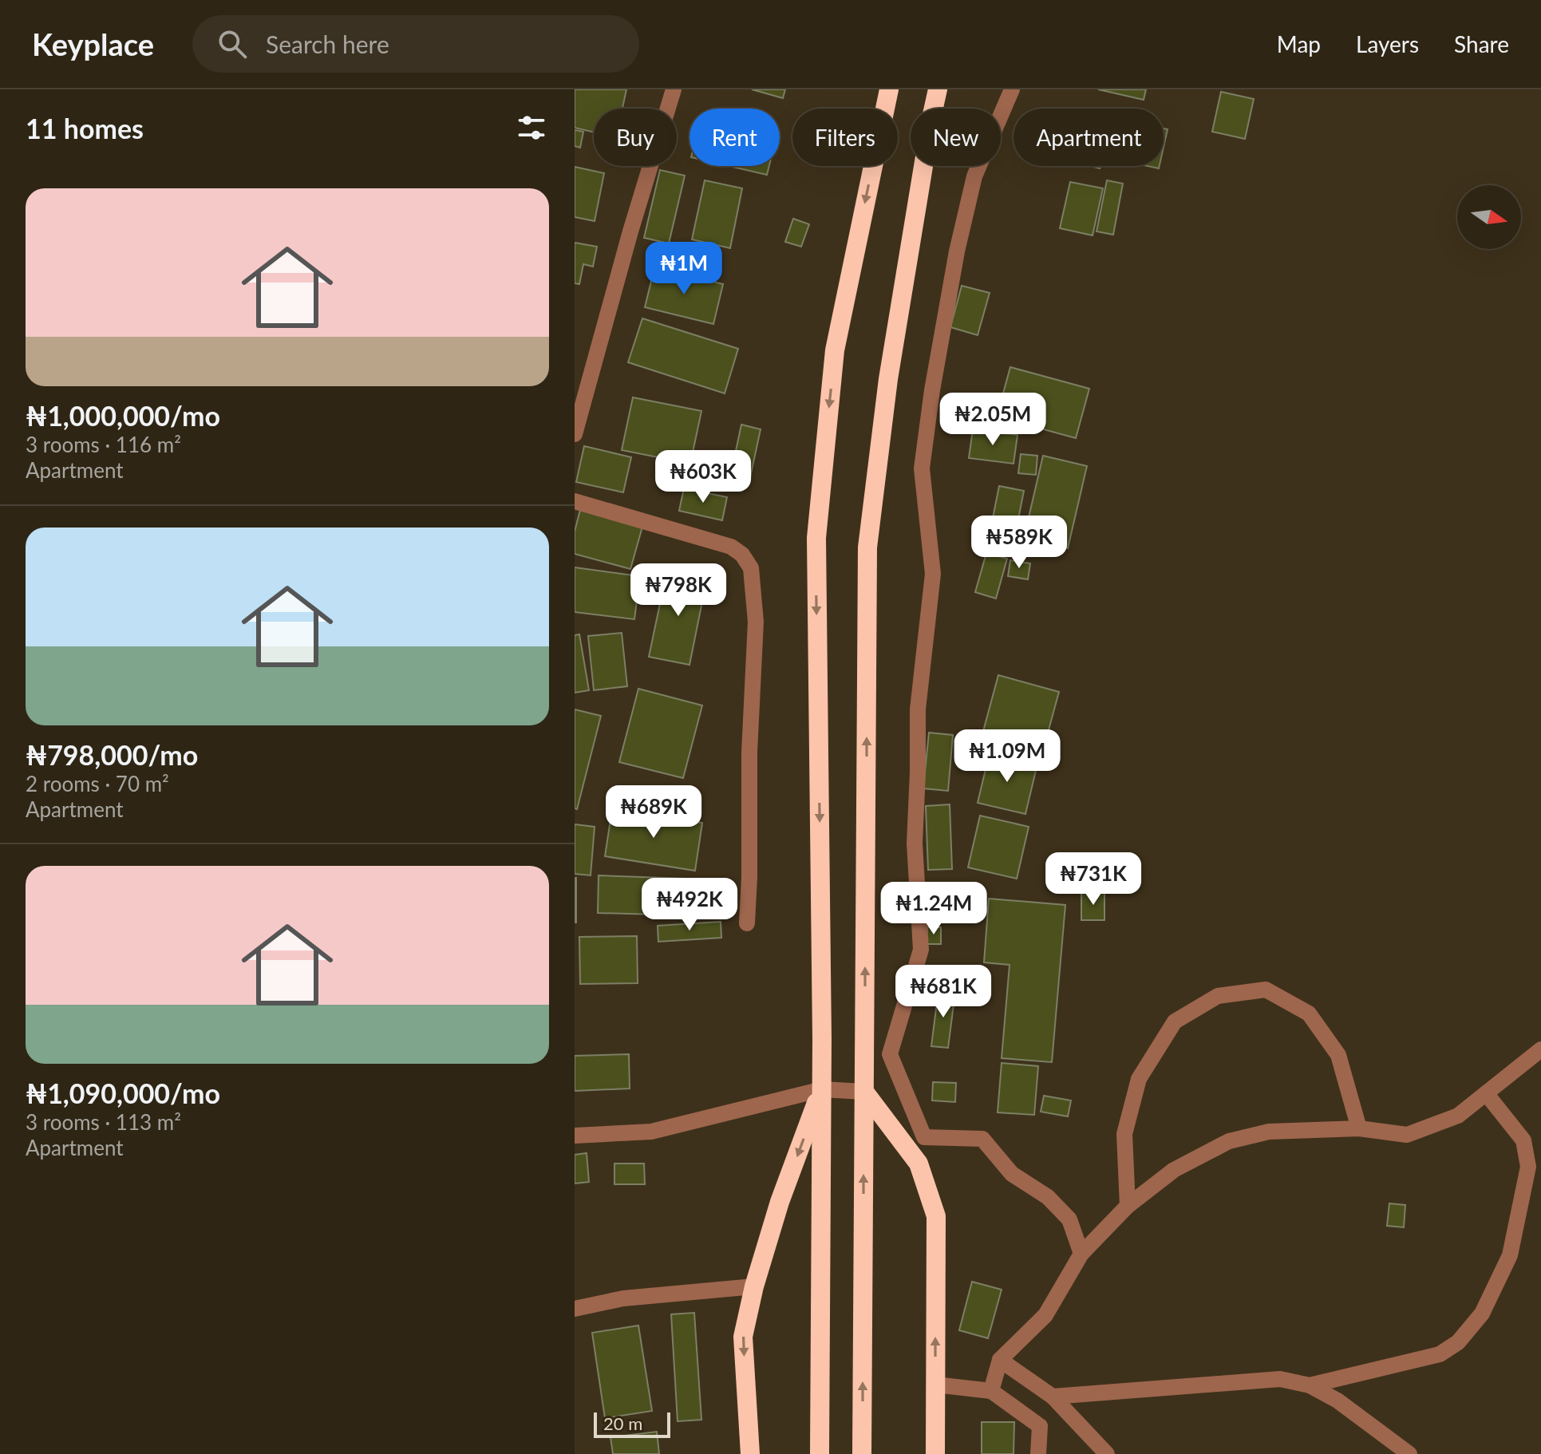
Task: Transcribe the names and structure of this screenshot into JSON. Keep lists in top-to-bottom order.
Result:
{
  "scale_bar": "20 m",
  "north": "right",
  "page": {
    "header": "Keyplace",
    "search": "Search here",
    "nav": ["Map", "Layers", "Share"],
    "heading": "11 homes",
    "chip": [
      "Buy",
      "Rent",
      "Filters",
      "New",
      "Apartment"
    ],
    "list": [
      {
        "name": "₦1,000,000/mo",
        "note": "3 rooms · 116 m² · Apartment"
      },
      {
        "name": "₦798,000/mo",
        "note": "2 rooms · 70 m² · Apartment"
      },
      {
        "name": "₦1,090,000/mo",
        "note": "3 rooms · 113 m² · Apartment"
      }
    ],
    "price": [
      "₦1M",
      "₦2.05M",
      "₦603K",
      "₦589K",
      "₦798K",
      "₦1.09M",
      "₦689K",
      "₦731K",
      "₦492K",
      "₦1.24M",
      "₦681K"
    ],
    "scale": "20 m"
  }
}
